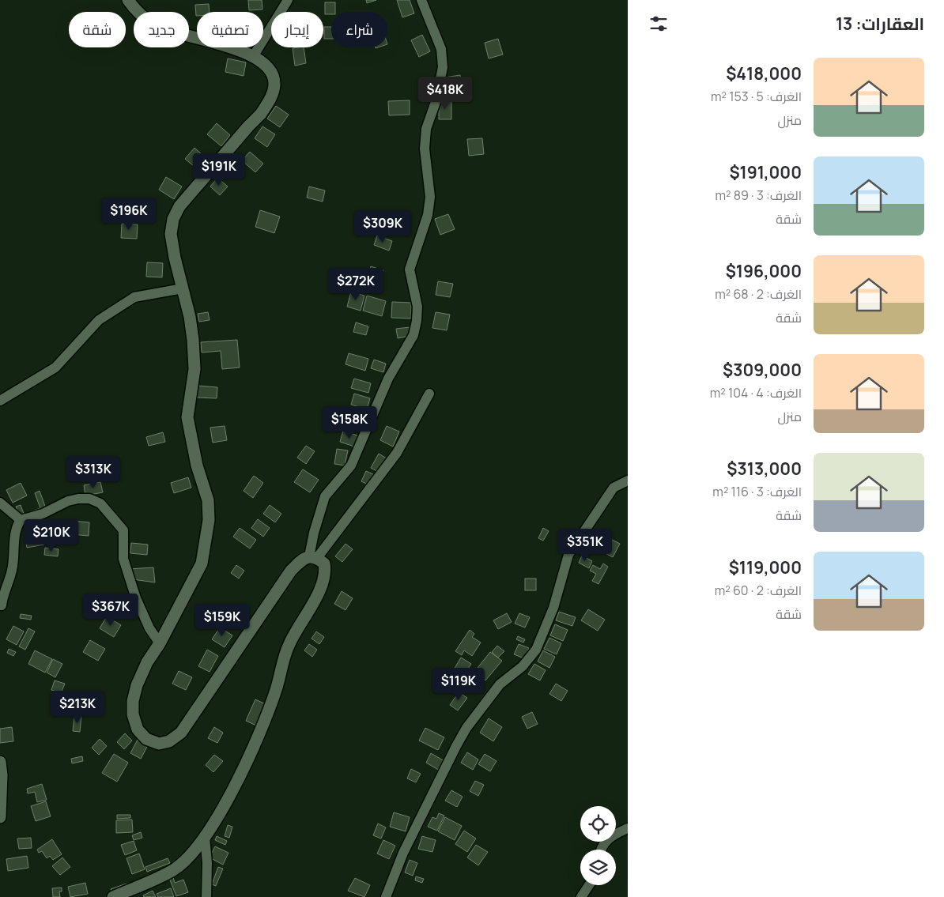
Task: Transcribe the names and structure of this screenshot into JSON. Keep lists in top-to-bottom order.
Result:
{
  "page": {
    "heading": "العقارات: 13",
    "chip": [
      "شراء",
      "إيجار",
      "تصفية",
      "جديد",
      "شقة"
    ],
    "list": [
      {
        "name": "$418,000",
        "note": "الغرف: 5 · 153 m² · منزل"
      },
      {
        "name": "$191,000",
        "note": "الغرف: 3 · 89 m² · شقة"
      },
      {
        "name": "$196,000",
        "note": "الغرف: 2 · 68 m² · شقة"
      },
      {
        "name": "$309,000",
        "note": "الغرف: 4 · 104 m² · منزل"
      },
      {
        "name": "$313,000",
        "note": "الغرف: 3 · 116 m² · شقة"
      },
      {
        "name": "$119,000",
        "note": "الغرف: 2 · 60 m² · شقة"
      }
    ],
    "price": [
      "$418K",
      "$191K",
      "$196K",
      "$309K",
      "$272K",
      "$158K",
      "$313K",
      "$210K",
      "$351K",
      "$367K",
      "$159K",
      "$119K",
      "$213K"
    ]
  }
}
